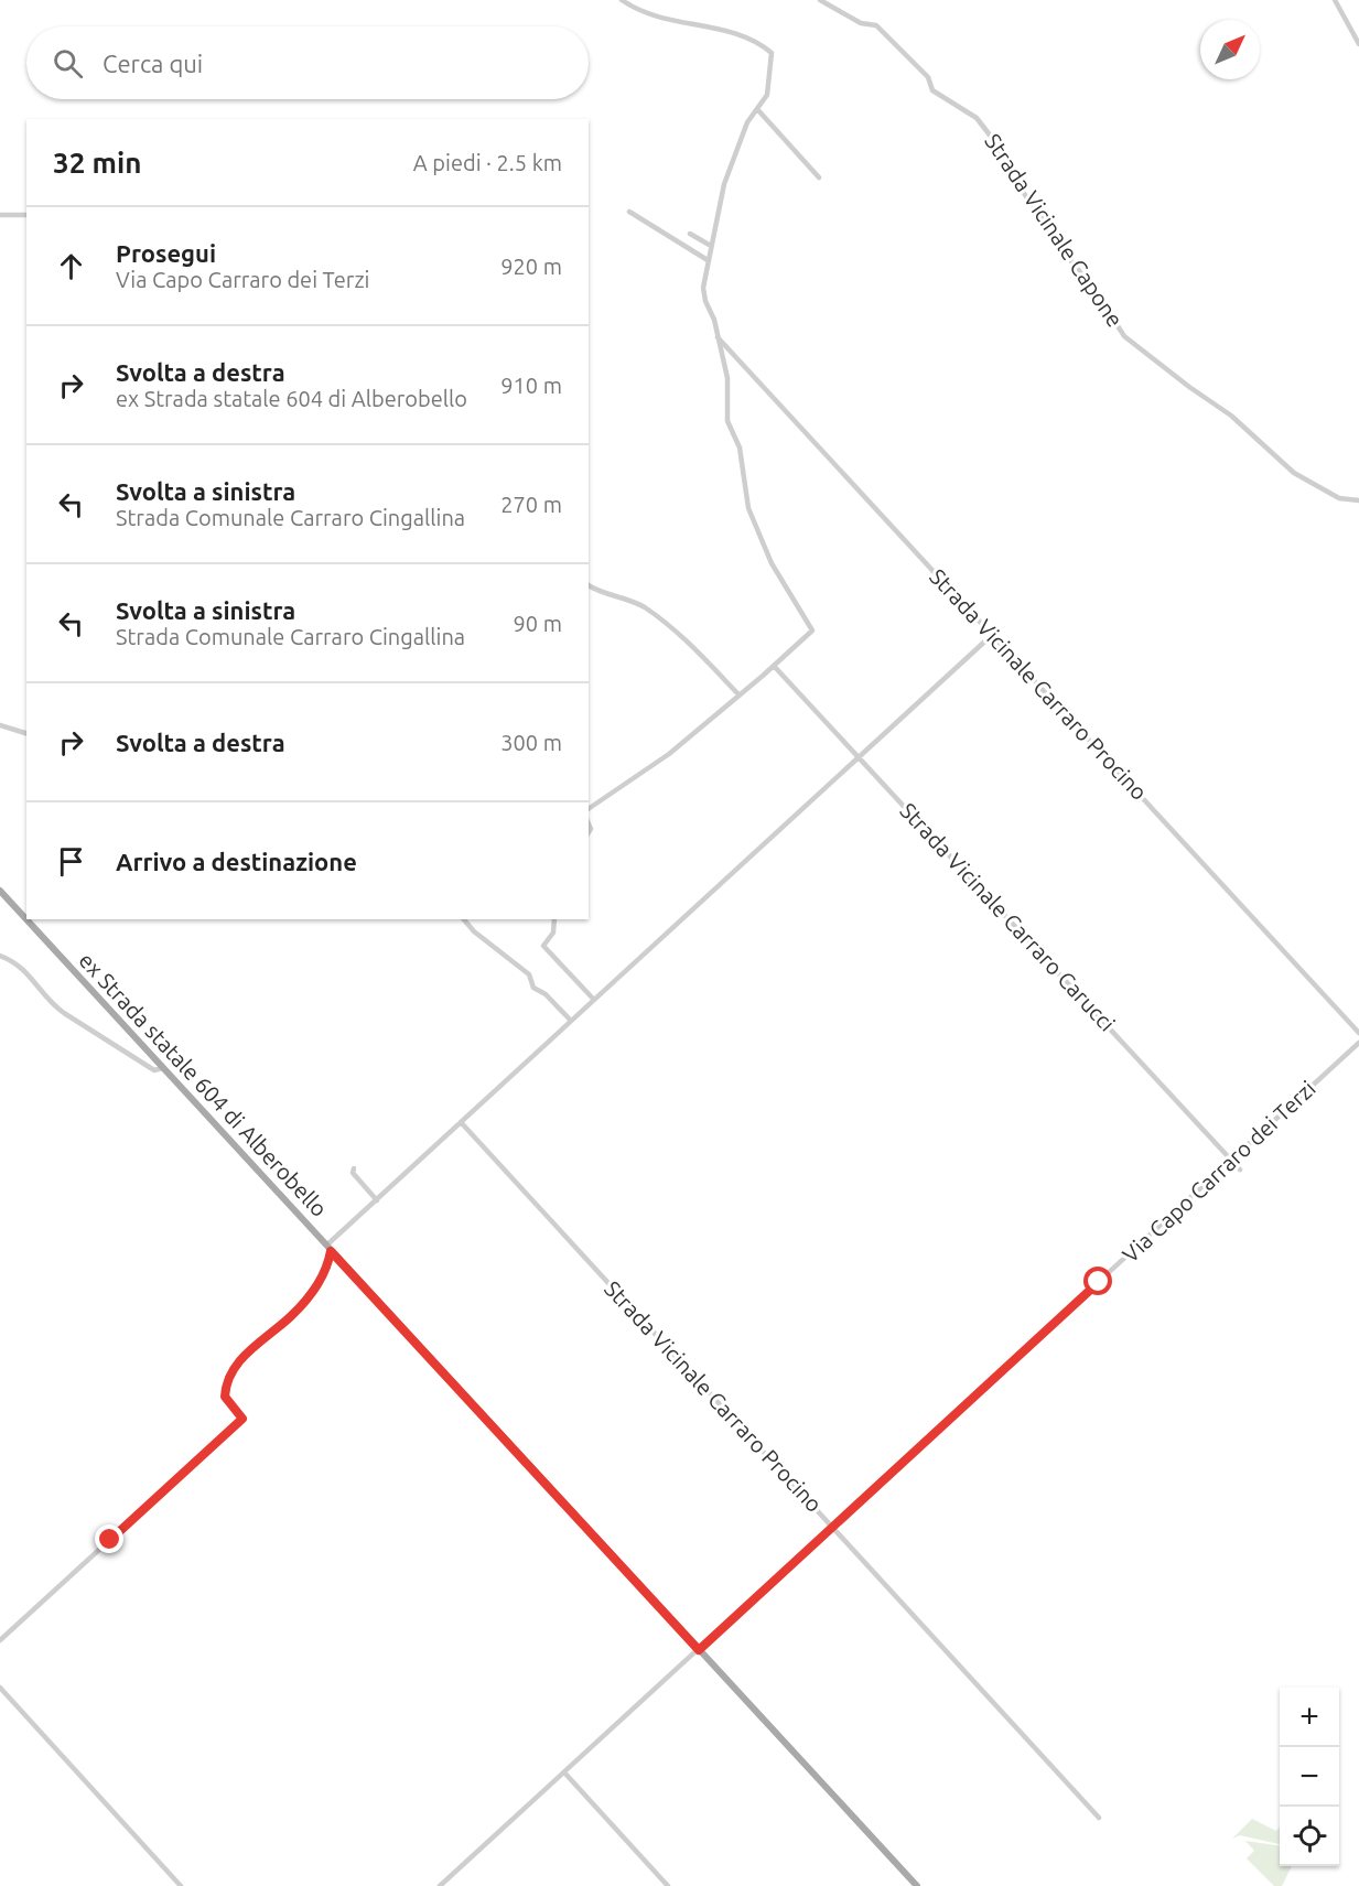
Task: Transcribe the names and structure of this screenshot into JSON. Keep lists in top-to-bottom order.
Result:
{
  "streets": {
    "main road": ["ex Strada statale 604 di Alberobello"],
    "street": [
      "Strada Vicinale Capone",
      "Strada Vicinale Carraro Procino",
      "Strada Vicinale Carraro Carucci",
      "Via Capo Carraro dei Terzi"
    ]
  },
  "crossings": [
    ["Strada Vicinale Carraro Procino", "Via Capo Carraro dei Terzi"],
    ["Strada Vicinale Carraro Carucci", "Via Capo Carraro dei Terzi"],
    ["ex Strada statale 604 di Alberobello", "Via Capo Carraro dei Terzi"]
  ],
  "north": "top right",
  "page": {
    "search": "Cerca qui",
    "heading": ["32 min", "A piedi · 2.5 km"],
    "list": [
      ["Prosegui", "Via Capo Carraro dei Terzi", "920 m"],
      ["Svolta a destra", "ex Strada statale 604 di Alberobello", "910 m"],
      ["Svolta a sinistra", "Strada Comunale Carraro Cingallina", "270 m"],
      ["Svolta a sinistra", "Strada Comunale Carraro Cingallina", "90 m"],
      ["Svolta a destra", "300 m"],
      "Arrivo a destinazione"
    ],
    "map_buttons": ["+", "−"]
  }
}
